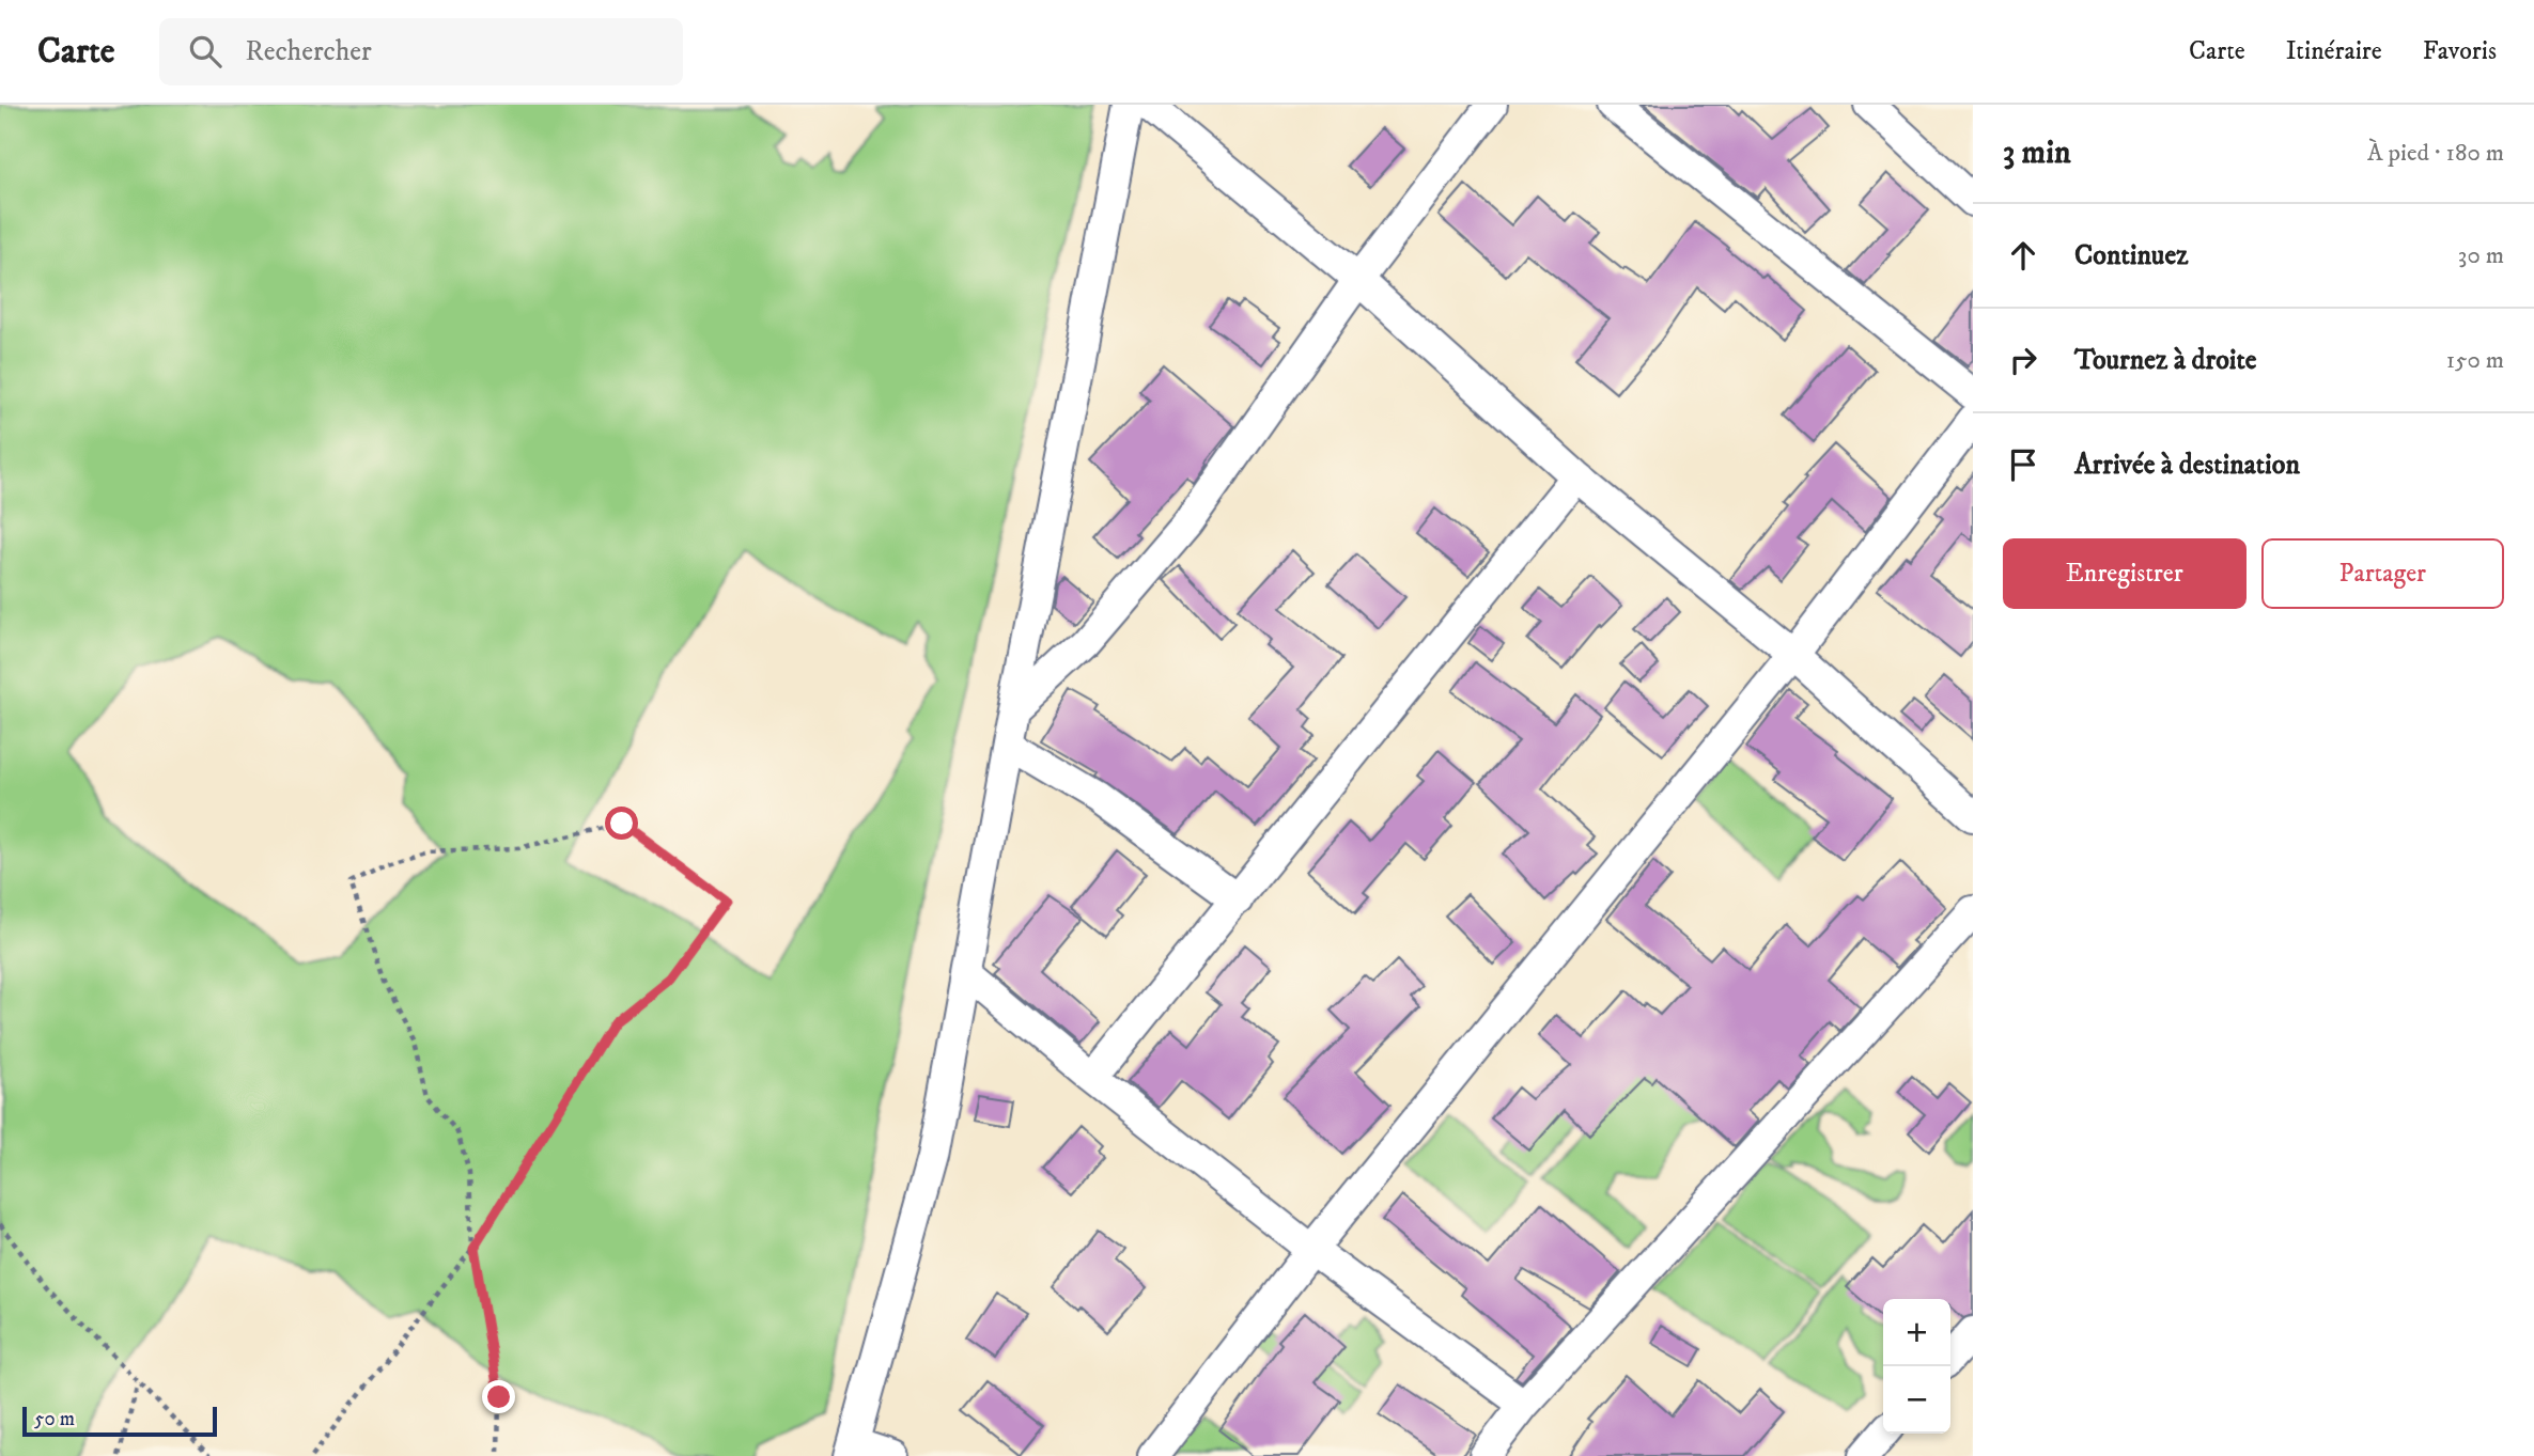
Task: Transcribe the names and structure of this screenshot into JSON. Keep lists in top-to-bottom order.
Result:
{
  "scale_bar": "50 m",
  "page": {
    "header": "Carte",
    "search": "Rechercher",
    "nav": ["Carte", "Itinéraire", "Favoris"],
    "heading": ["3 min", "À pied · 180 m"],
    "list": [
      ["Continuez", "30 m"],
      ["Tournez à droite", "150 m"],
      "Arrivée à destination"
    ],
    "buttons": ["Enregistrer", "Partager"],
    "map_buttons": ["+", "−"],
    "scale": "50 m"
  }
}
